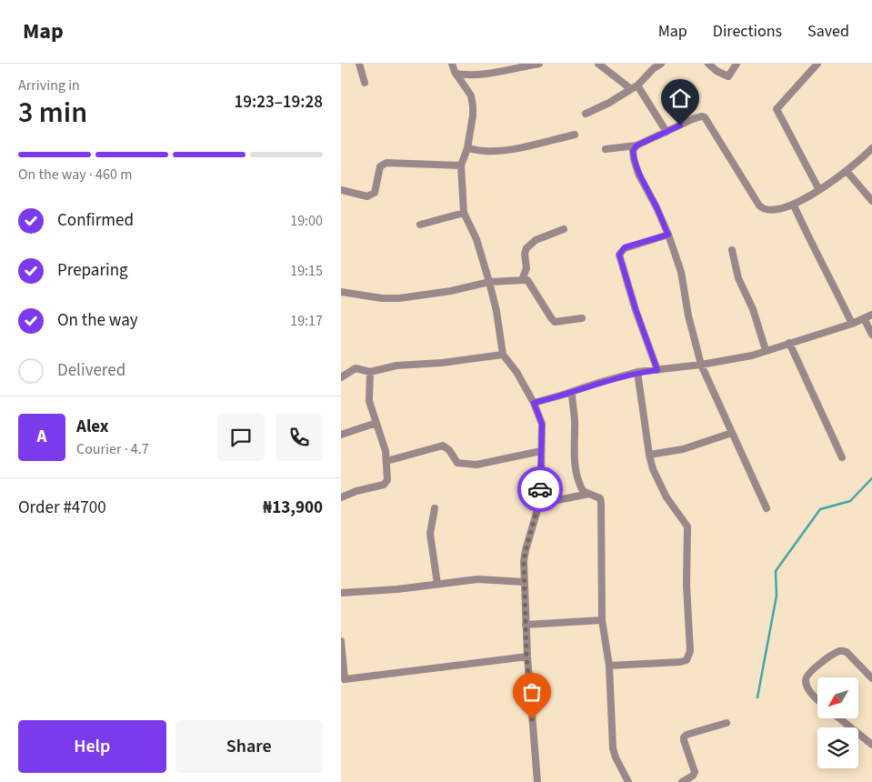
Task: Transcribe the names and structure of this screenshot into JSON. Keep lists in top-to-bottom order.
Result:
{
  "north": "bottom left",
  "page": {
    "header": "Map",
    "nav": ["Map", "Directions", "Saved"],
    "heading": ["3 min", "Arriving in", "19:23–19:28"],
    "panel": [
      "Alex",
      "Courier · 4.7",
      "Order #4700",
      "₦13,900"
    ],
    "bar": "On the way · 460 m",
    "list": [
      ["Confirmed", "19:00"],
      ["Preparing", "19:15"],
      ["On the way", "19:17"],
      "Delivered"
    ],
    "round": "A",
    "buttons": ["Help", "Share"]
  }
}
